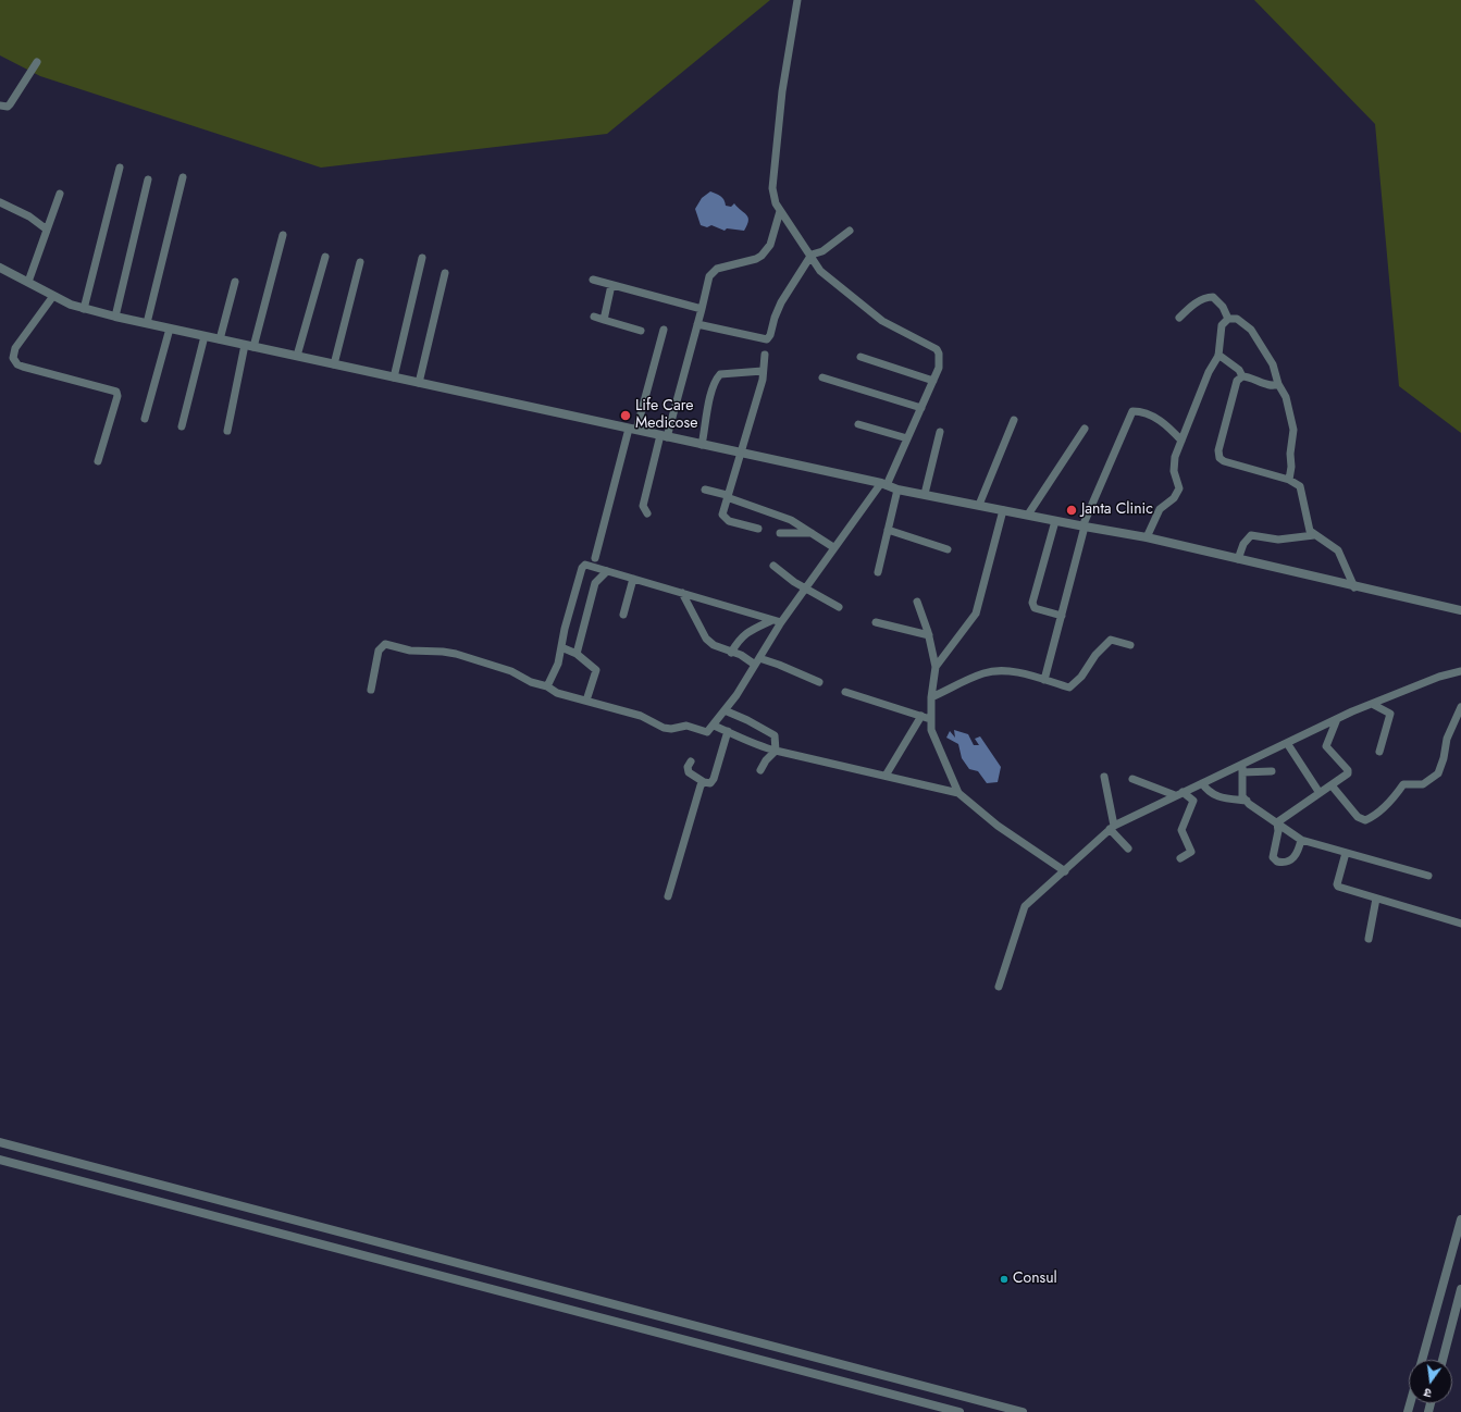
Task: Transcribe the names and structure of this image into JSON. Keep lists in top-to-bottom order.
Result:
{
  "places": ["Life Care Medicose", "Janta Clinic", "Consul"],
  "north": "bottom"
}
